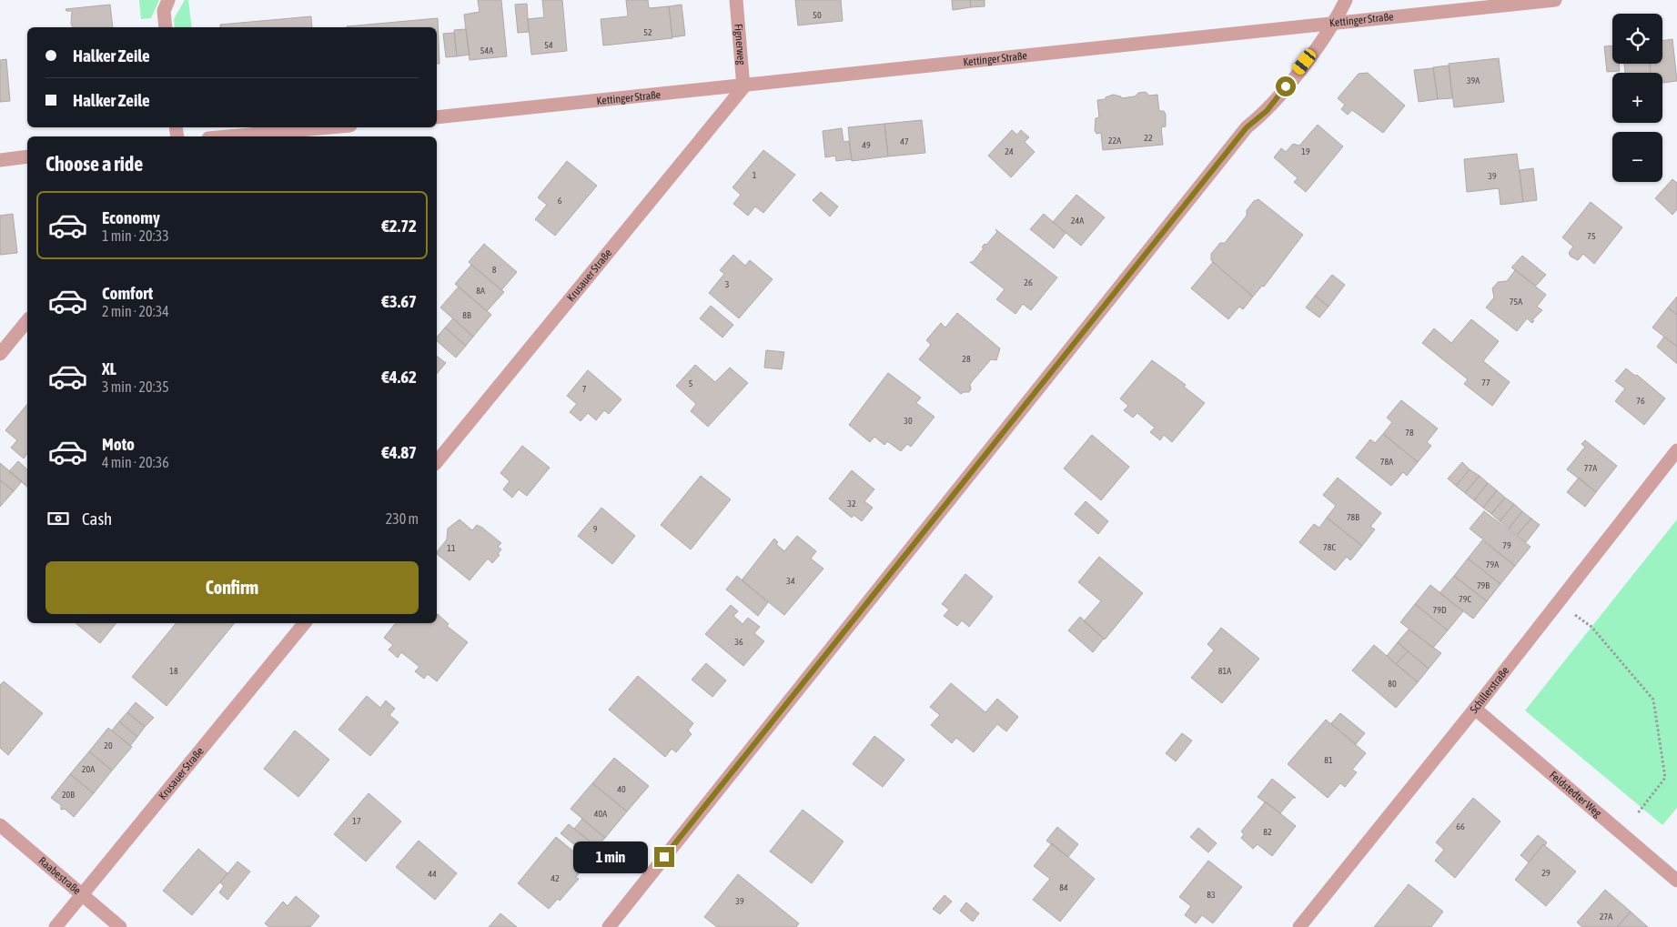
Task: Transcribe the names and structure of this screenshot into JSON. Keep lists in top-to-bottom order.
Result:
{
  "streets": {
    "street": [
      "Kettinger Straße",
      "Fignerweg",
      "Krusauer Straße",
      "Schillerstraße",
      "Feldstedter Weg",
      "Raabestraße"
    ]
  },
  "crossings": [
    ["Kettinger Straße", "Fignerweg"],
    ["Kettinger Straße", "Krusauer Straße"],
    ["Fignerweg", "Krusauer Straße"],
    ["Krusauer Straße", "Raabestraße"],
    ["Schillerstraße", "Feldstedter Weg"]
  ],
  "house_numbers": [
    "50",
    "52",
    "54",
    "54A",
    "39A",
    "22",
    "22A",
    "47",
    "49",
    "24",
    "19",
    "1",
    "39",
    "6",
    "24A",
    "75",
    "8",
    "26",
    "3",
    "8A",
    "75A",
    "8B",
    "28",
    "77",
    "5",
    "7",
    "76",
    "30",
    "78",
    "78A",
    "77A",
    "32",
    "78B",
    "9",
    "79",
    "78C",
    "11",
    "79A",
    "34",
    "79B",
    "79C",
    "79D",
    "36",
    "18",
    "81A",
    "80",
    "20",
    "81",
    "20A",
    "40",
    "20B",
    "40A",
    "17",
    "66",
    "82",
    "29",
    "44",
    "42",
    "84",
    "83",
    "39",
    "27A"
  ],
  "page": {
    "map_buttons": ["+", "−"],
    "banner": ["Halker Zeile", "Halker Zeile"],
    "heading": "Choose a ride",
    "list": [
      {
        "name": "Economy",
        "note": "1 min · 20:33",
        "value": "€2.72"
      },
      {
        "name": "Comfort",
        "note": "2 min · 20:34",
        "value": "€3.67"
      },
      {
        "name": "XL",
        "note": "3 min · 20:35",
        "value": "€4.62"
      },
      {
        "name": "Moto",
        "note": "4 min · 20:36",
        "value": "€4.87"
      }
    ],
    "pay": ["Cash", "230 m"],
    "buttons": "Confirm",
    "bubble": "1 min"
  }
}
